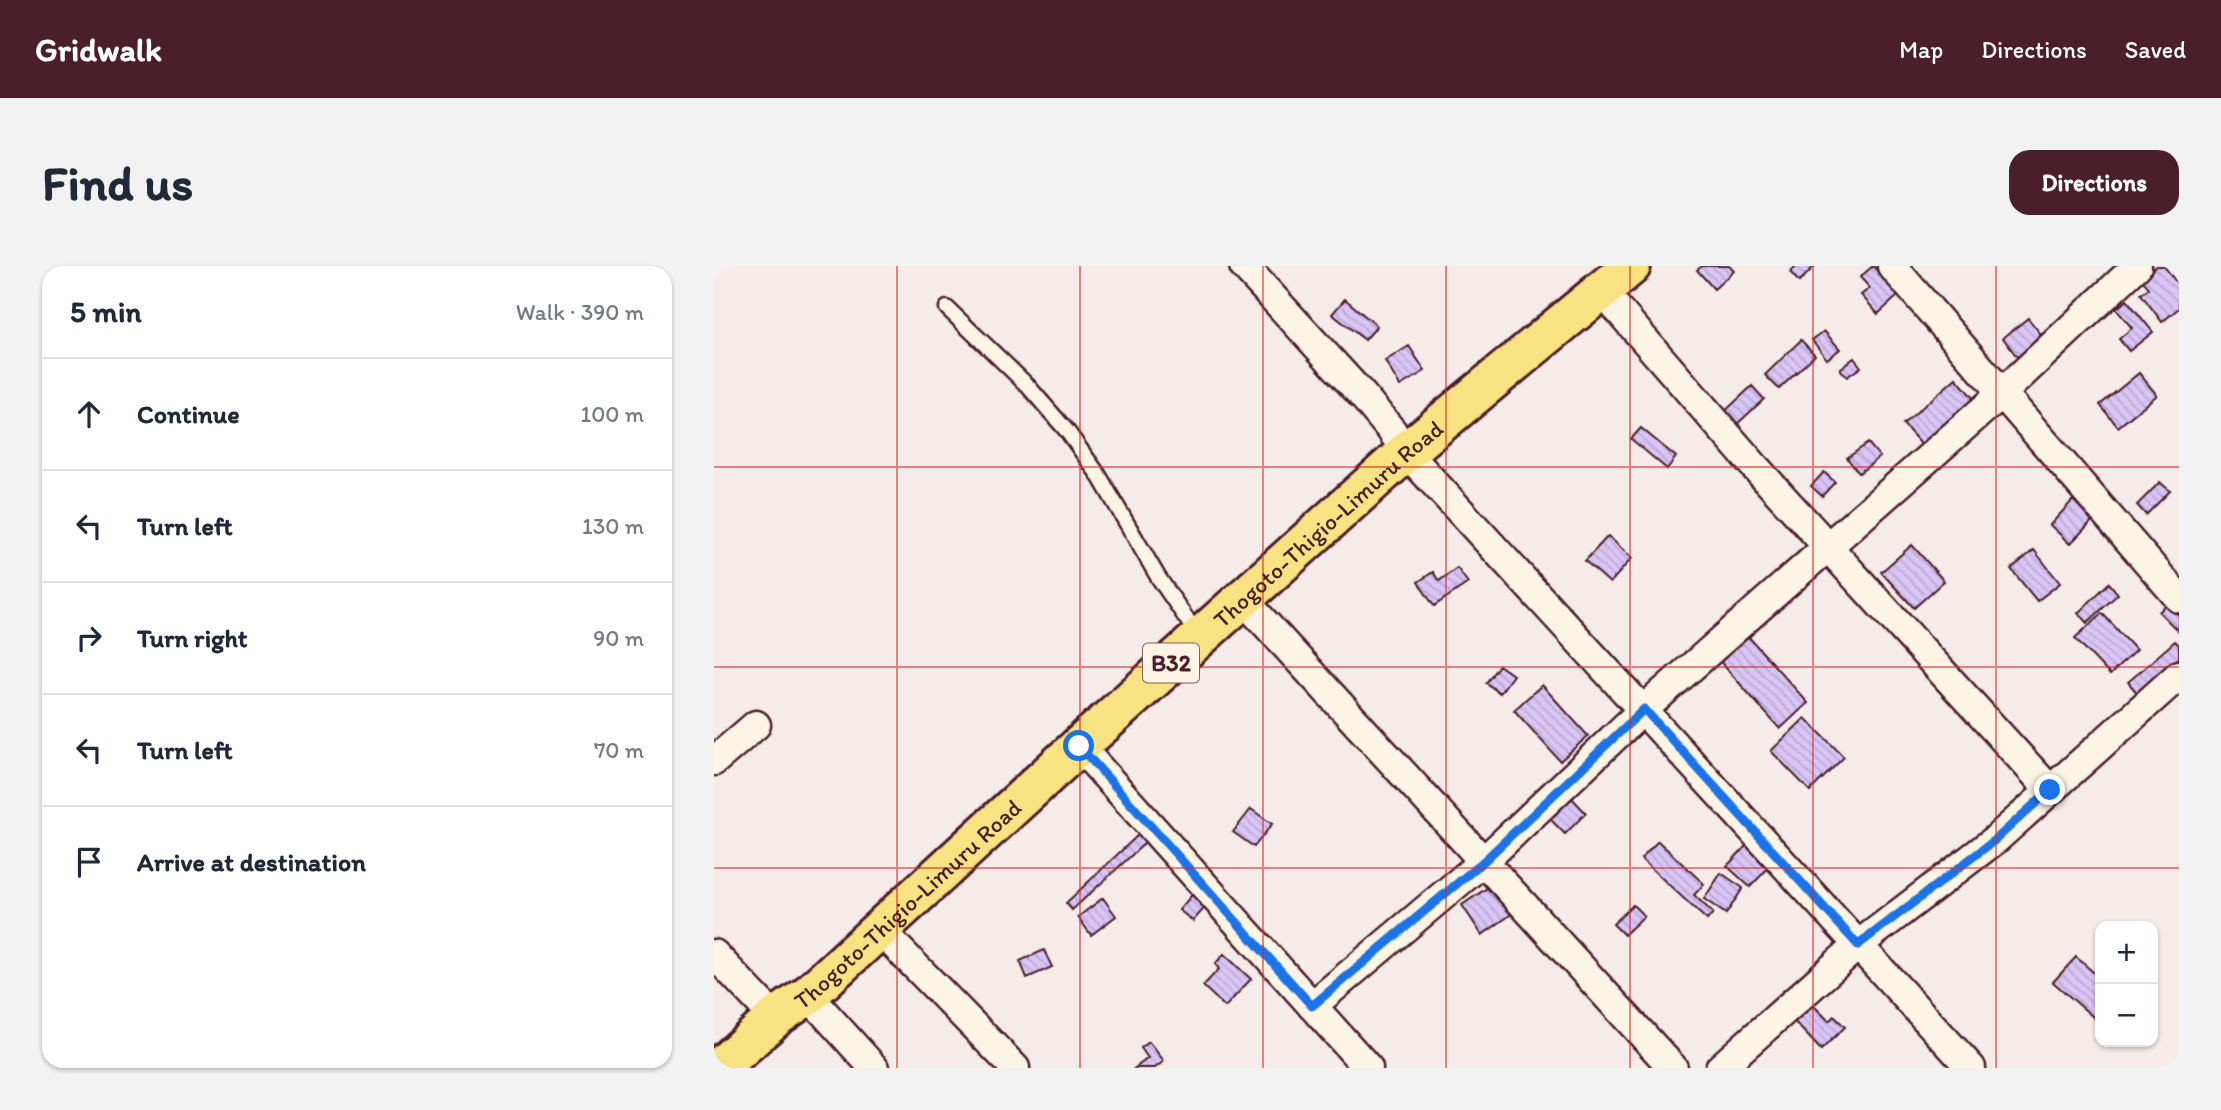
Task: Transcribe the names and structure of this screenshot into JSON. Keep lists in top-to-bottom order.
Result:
{
  "streets": {
    "highway": ["Thogoto-Thigio-Limuru Road", "B32"]
  },
  "page": {
    "header": "Gridwalk",
    "nav": ["Map", "Directions", "Saved"],
    "buttons": "Directions",
    "title": "Find us",
    "heading": ["5 min", "Walk · 390 m"],
    "list": [
      ["Continue", "100 m"],
      ["Turn left", "130 m"],
      ["Turn right", "90 m"],
      ["Turn left", "70 m"],
      "Arrive at destination"
    ],
    "map_buttons": ["+", "−"]
  }
}
